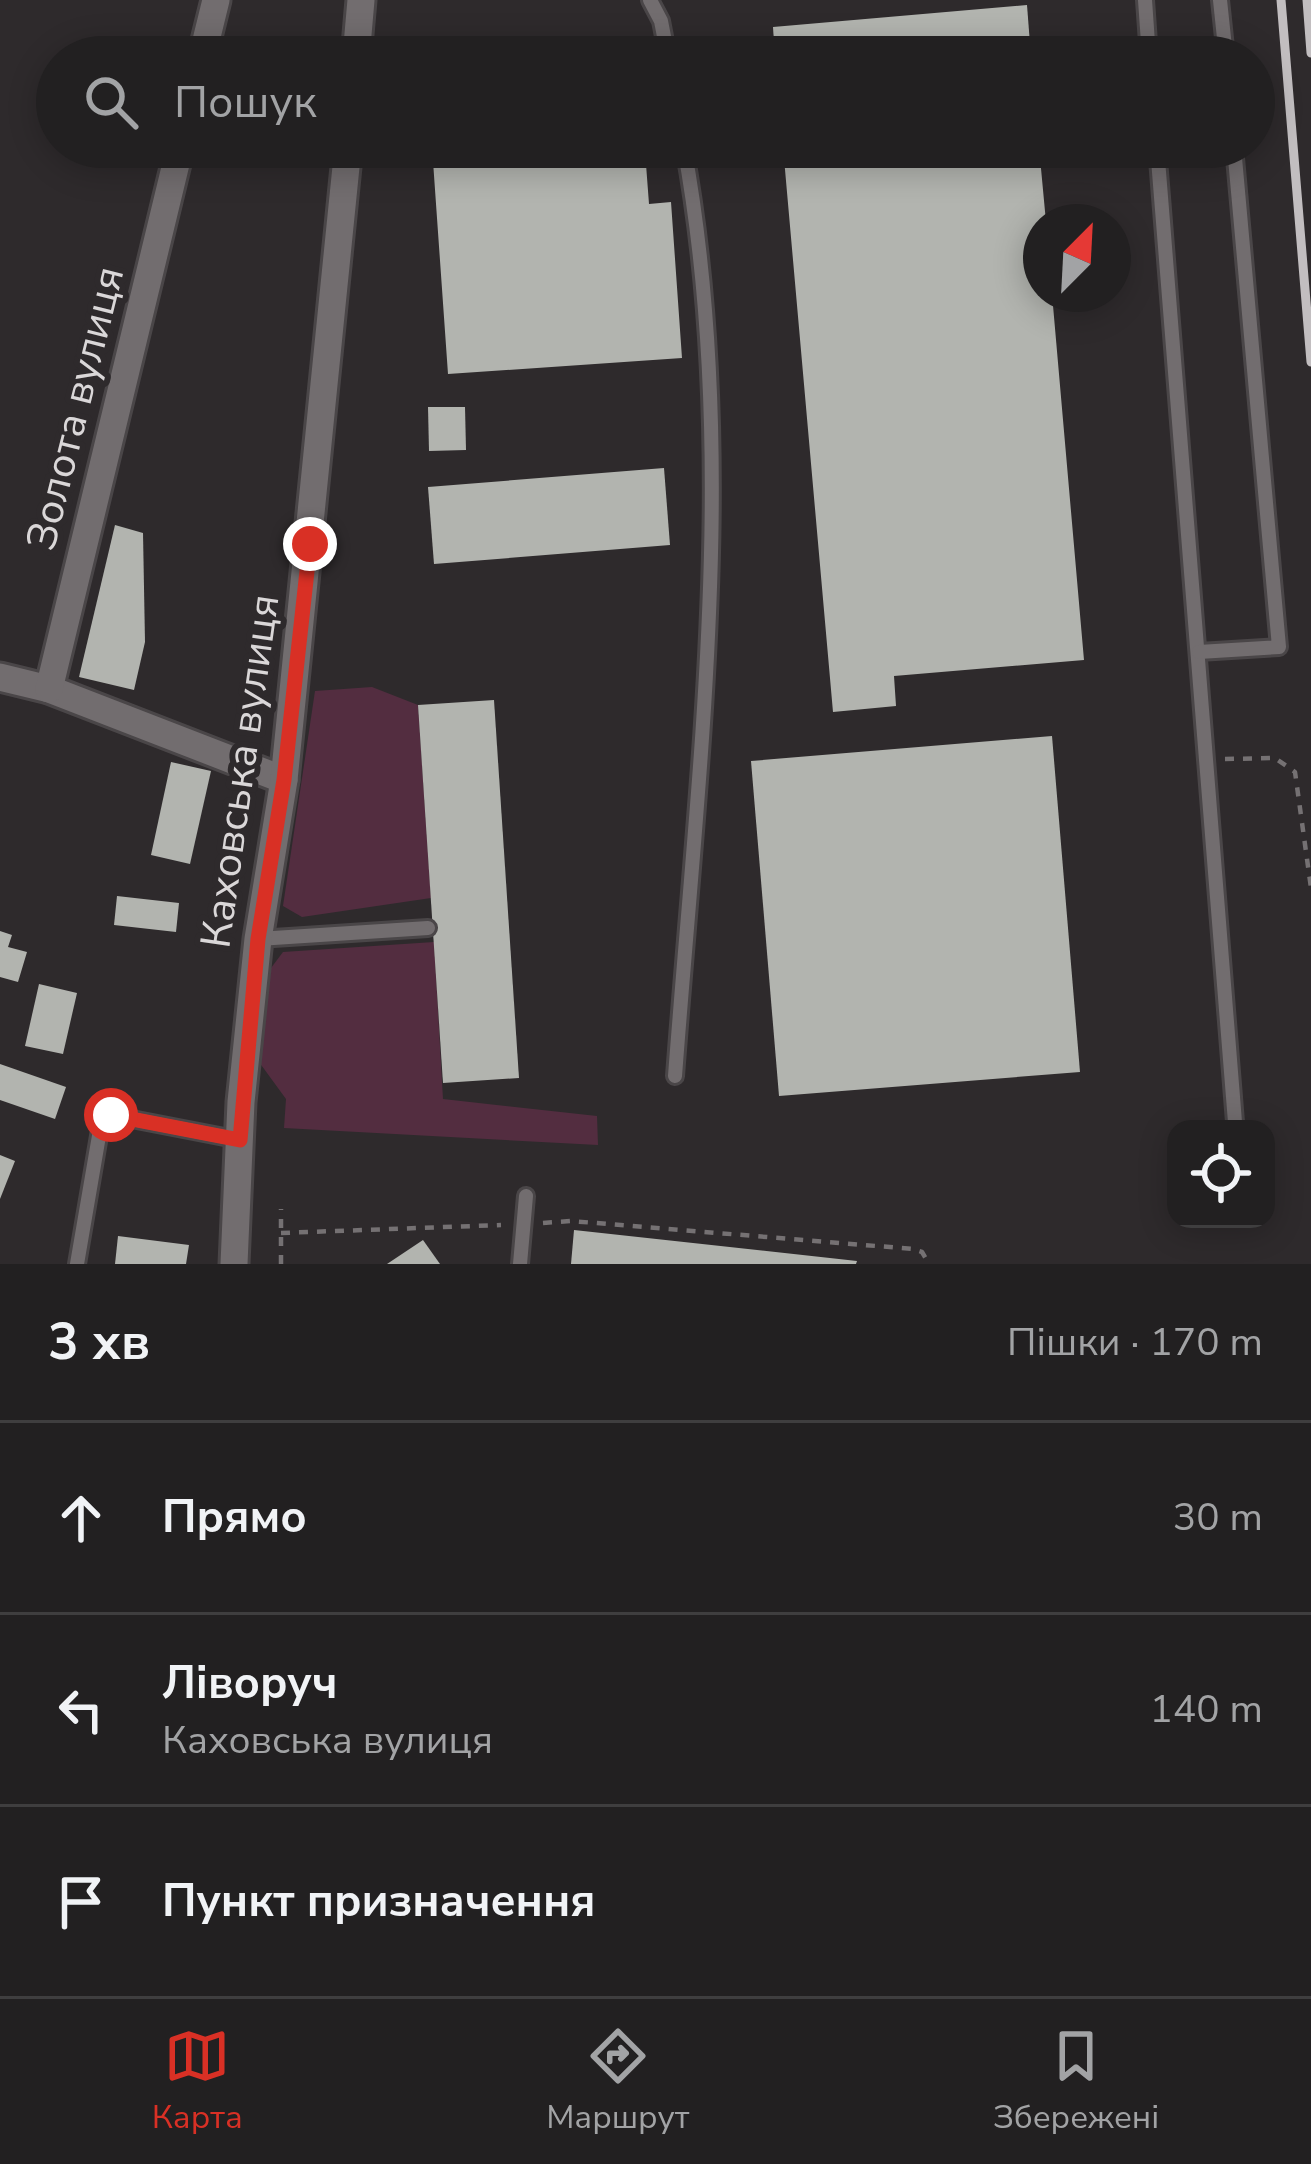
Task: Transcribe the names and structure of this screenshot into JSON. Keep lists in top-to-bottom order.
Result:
{
  "streets": {
    "street": ["Золота вулиця", "Каховська вулиця"]
  },
  "north": "top right",
  "page": {
    "search": "Пошук",
    "heading": ["3 хв", "Пішки · 170 m"],
    "list": [
      ["Прямо", "30 m"],
      ["Ліворуч", "Каховська вулиця", "140 m"],
      "Пункт призначення"
    ],
    "nav": ["Карта", "Маршрут", "Збережені"]
  }
}
